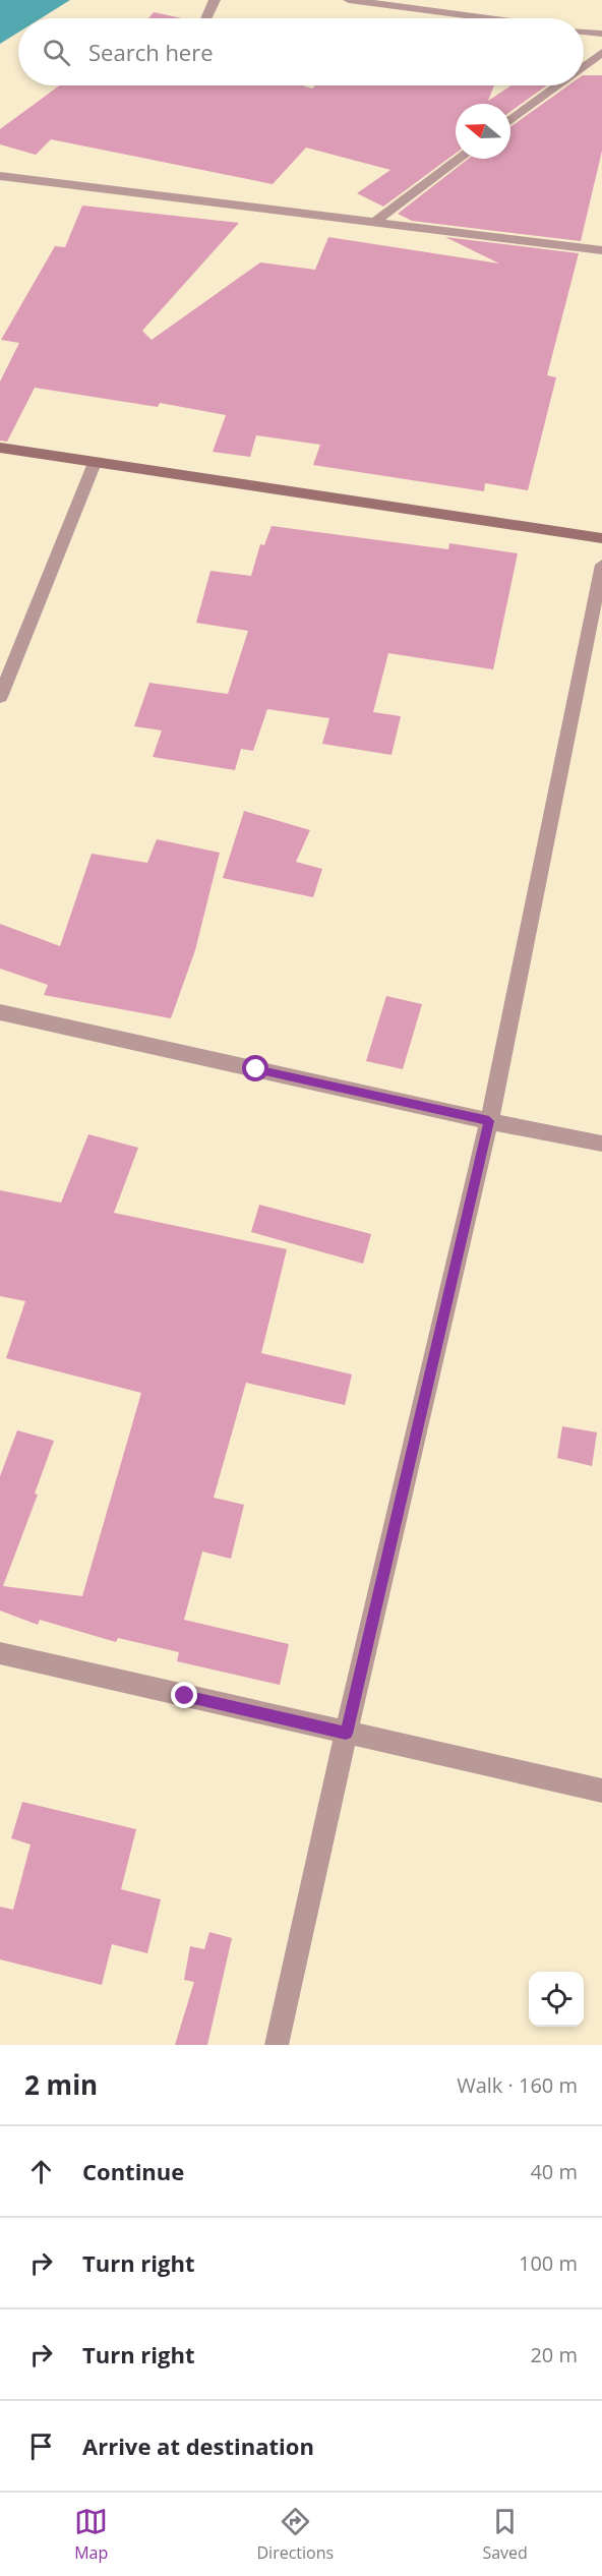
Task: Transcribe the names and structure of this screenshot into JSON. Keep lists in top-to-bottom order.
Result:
{
  "north": "left",
  "page": {
    "search": "Search here",
    "heading": ["2 min", "Walk · 160 m"],
    "list": [
      ["Continue", "40 m"],
      ["Turn right", "100 m"],
      ["Turn right", "20 m"],
      "Arrive at destination"
    ],
    "nav": ["Map", "Directions", "Saved"]
  }
}
